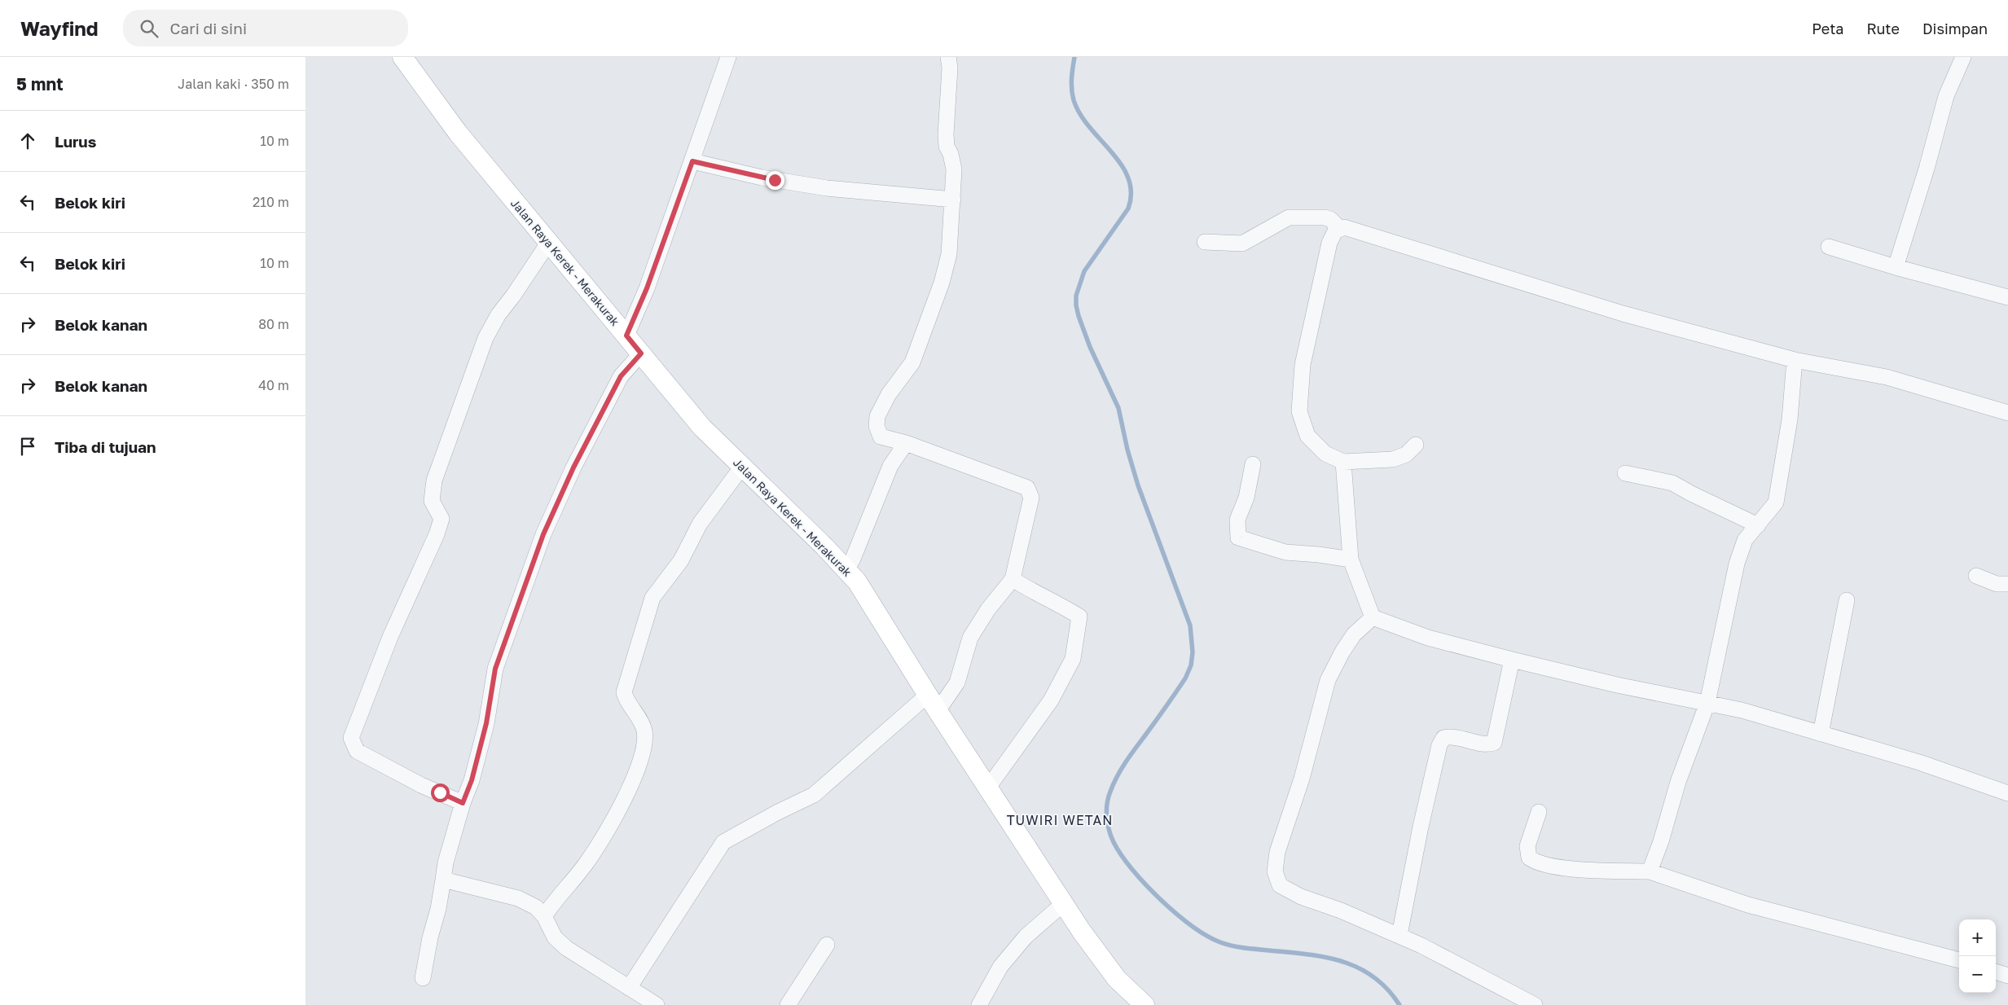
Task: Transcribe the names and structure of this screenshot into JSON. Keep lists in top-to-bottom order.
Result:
{
  "streets": {
    "main road": ["Jalan Raya Kerek - Merakurak"]
  },
  "districts": ["TUWIRI WETAN"],
  "page": {
    "header": "Wayfind",
    "search": "Cari di sini",
    "nav": ["Peta", "Rute", "Disimpan"],
    "heading": ["5 mnt", "Jalan kaki · 350 m"],
    "list": [
      ["Lurus", "10 m"],
      ["Belok kiri", "210 m"],
      ["Belok kiri", "10 m"],
      ["Belok kanan", "80 m"],
      ["Belok kanan", "40 m"],
      "Tiba di tujuan"
    ],
    "map_buttons": ["+", "−"]
  }
}
